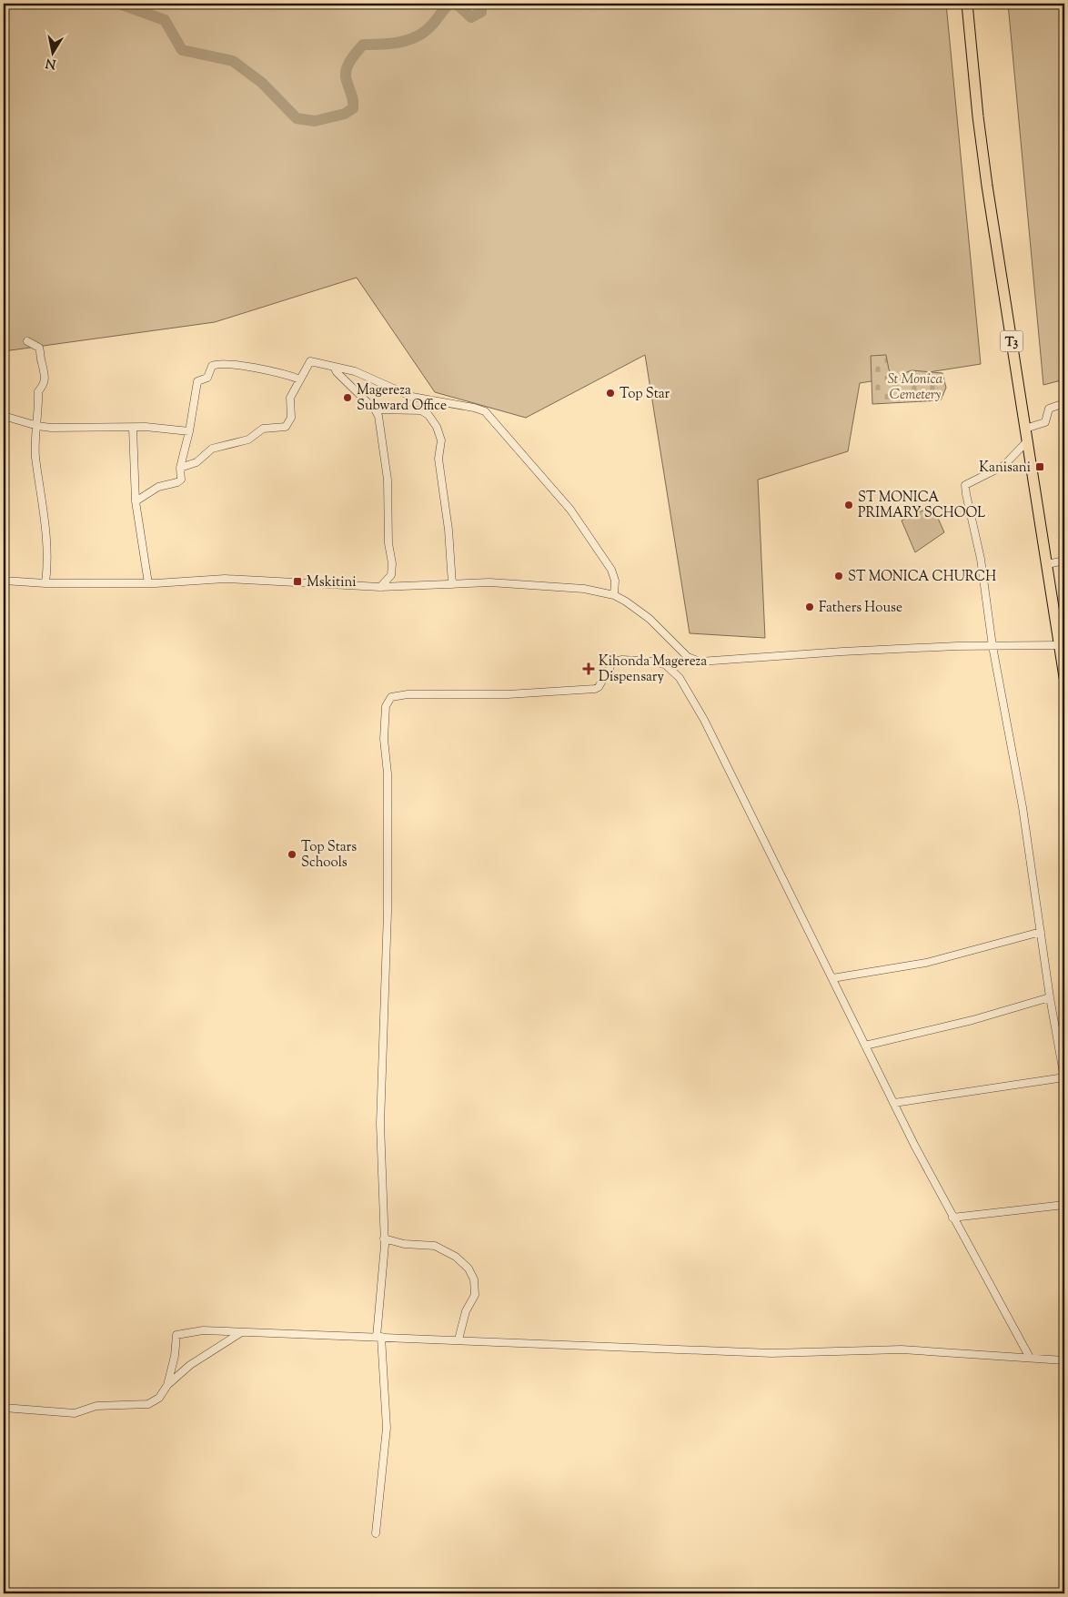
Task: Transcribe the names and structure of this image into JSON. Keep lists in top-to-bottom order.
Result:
{
  "streets": {
    "highway": ["T3"]
  },
  "parks": ["St Monica Cemetery"],
  "places": {
    "other": [
      "Top Star",
      "Magereza Subward Office",
      "ST MONICA PRIMARY SCHOOL",
      "ST MONICA CHURCH",
      "Fathers House",
      "Top Stars Schools"
    ],
    "transit": ["Kanisani", "Mskitini"],
    "health": ["Kihonda Magereza Dispensary"]
  },
  "north": "bottom"
}
